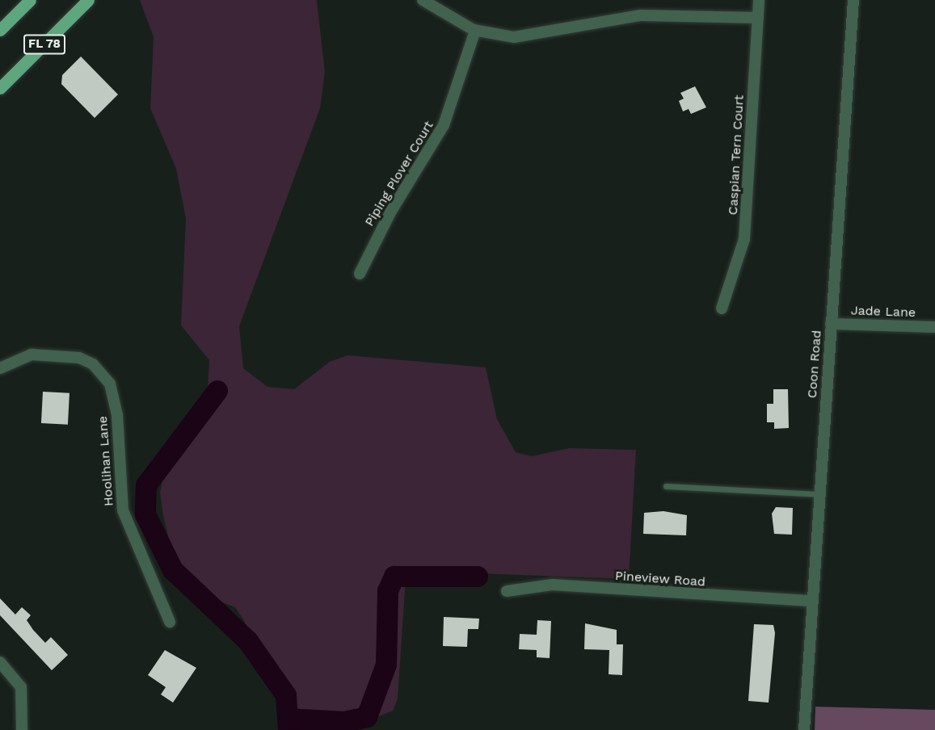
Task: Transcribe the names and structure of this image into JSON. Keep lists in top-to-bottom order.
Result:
{
  "streets": {
    "main road": ["FL 78"],
    "street": [
      "Caspian Tern Court",
      "Piping Plover Court",
      "Jade Lane",
      "Coon Road",
      "Hoolihan Lane",
      "Pineview Road"
    ]
  },
  "crossings": [
    ["Jade Lane", "Coon Road"],
    ["Coon Road", "Pineview Road"]
  ]
}
